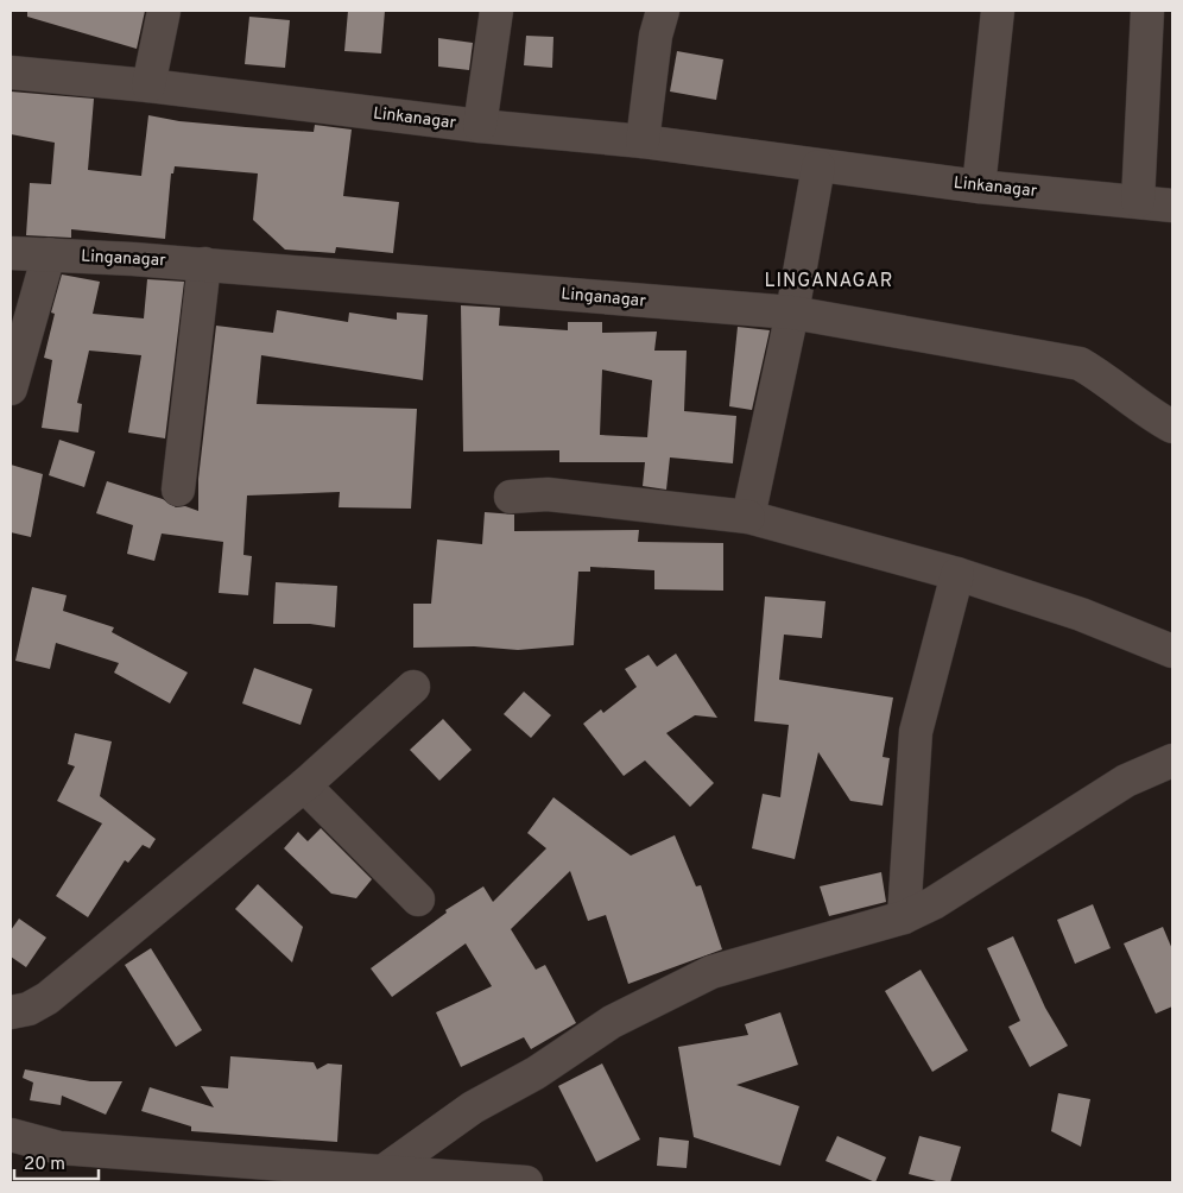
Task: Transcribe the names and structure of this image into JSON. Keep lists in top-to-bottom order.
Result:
{
  "streets": {
    "street": ["Linkanagar", "Linganagar"]
  },
  "districts": ["LINGANAGAR"],
  "scale_bar": "20 m"
}
